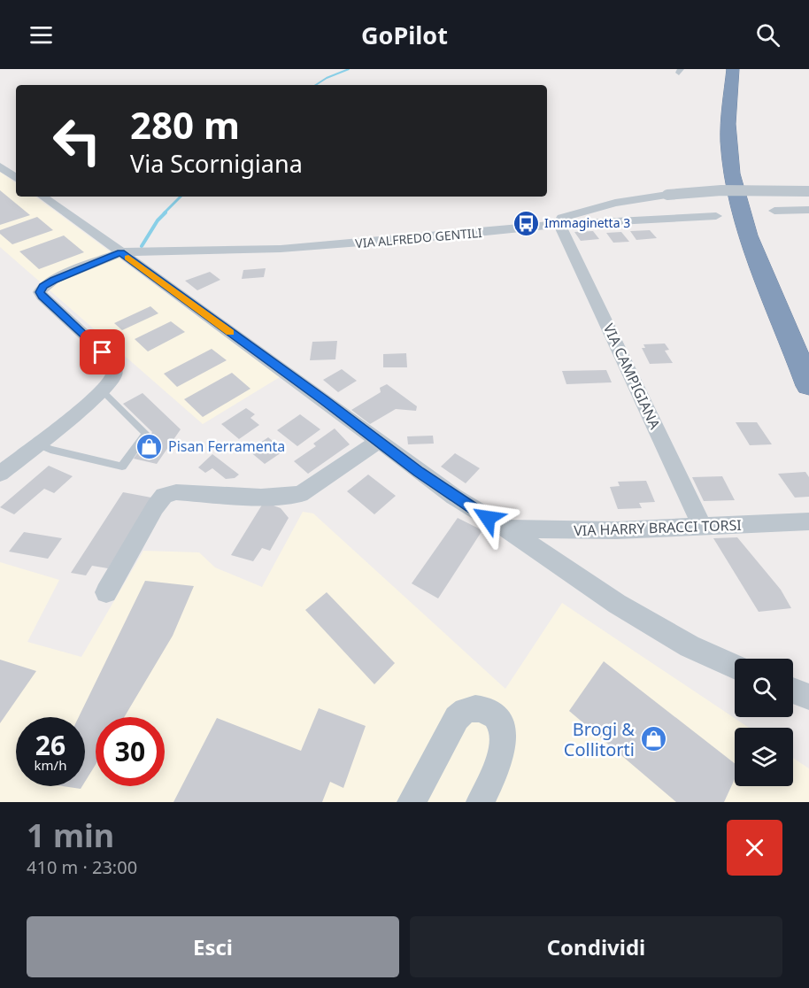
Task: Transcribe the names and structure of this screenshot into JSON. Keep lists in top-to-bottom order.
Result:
{
  "streets": {
    "street": ["VIA ALFREDO GENTILI", "VIA CAMPIGIANA", "VIA HARRY BRACCI TORSI"]
  },
  "crossings": [
    ["VIA ALFREDO GENTILI", "VIA CAMPIGIANA"],
    ["VIA CAMPIGIANA", "VIA HARRY BRACCI TORSI"]
  ],
  "places": {
    "bus stop": ["Immaginetta 3"],
    "shop": ["Pisan Ferramenta", "Brogi & Collitorti"]
  },
  "page": {
    "header": "GoPilot",
    "turn": ["280 m", "Via Scornigiana"],
    "speed": "26 km/h",
    "limit": "30",
    "heading": ["1 min", "410 m · 23:00"],
    "buttons": ["Esci", "Condividi"]
  }
}
